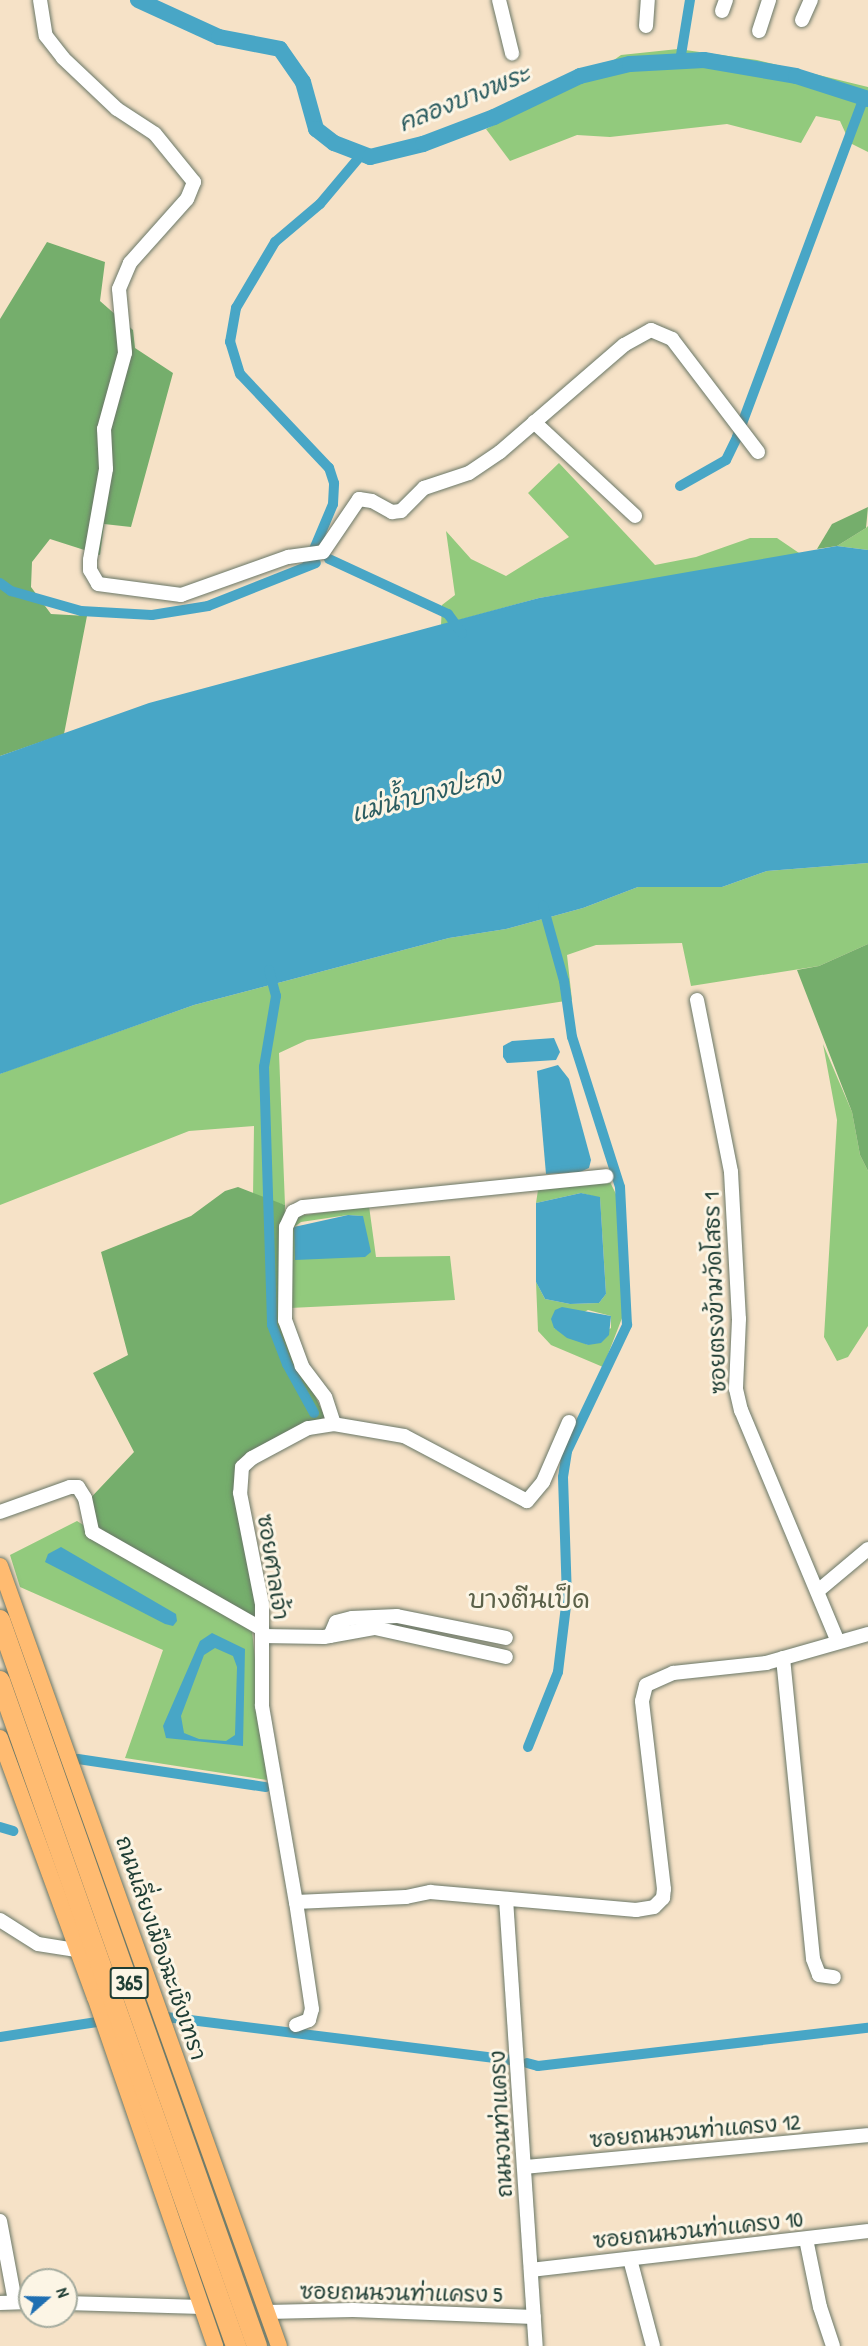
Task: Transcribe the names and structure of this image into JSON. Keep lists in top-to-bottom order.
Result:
{
  "streets": {
    "highway": ["ถนนเลี่ยงเมืองฉะเชิงเทรา", "365"],
    "street": [
      "ซอยตรงข้ามวัดโสธร 1",
      "ซอยศาลเจ้า",
      "ถนนวนท่าแครง",
      "ซอยถนนวนท่าแครง 12",
      "ซอยถนนวนท่าแครง 10",
      "ซอยถนนวนท่าแครง 5"
    ]
  },
  "crossings": [
    ["ถนนเลี่ยงเมืองฉะเชิงเทรา", "ซอยถนนวนท่าแครง 5"],
    ["ถนนวนท่าแครง", "ซอยถนนวนท่าแครง 12"],
    ["ถนนวนท่าแครง", "ซอยถนนวนท่าแครง 10"],
    ["ถนนวนท่าแครง", "ซอยถนนวนท่าแครง 5"]
  ],
  "districts": ["บางตีนเป็ด"],
  "water": ["คลองบางพระ", "แม่น้ำบางปะกง"],
  "north": "right"
}
